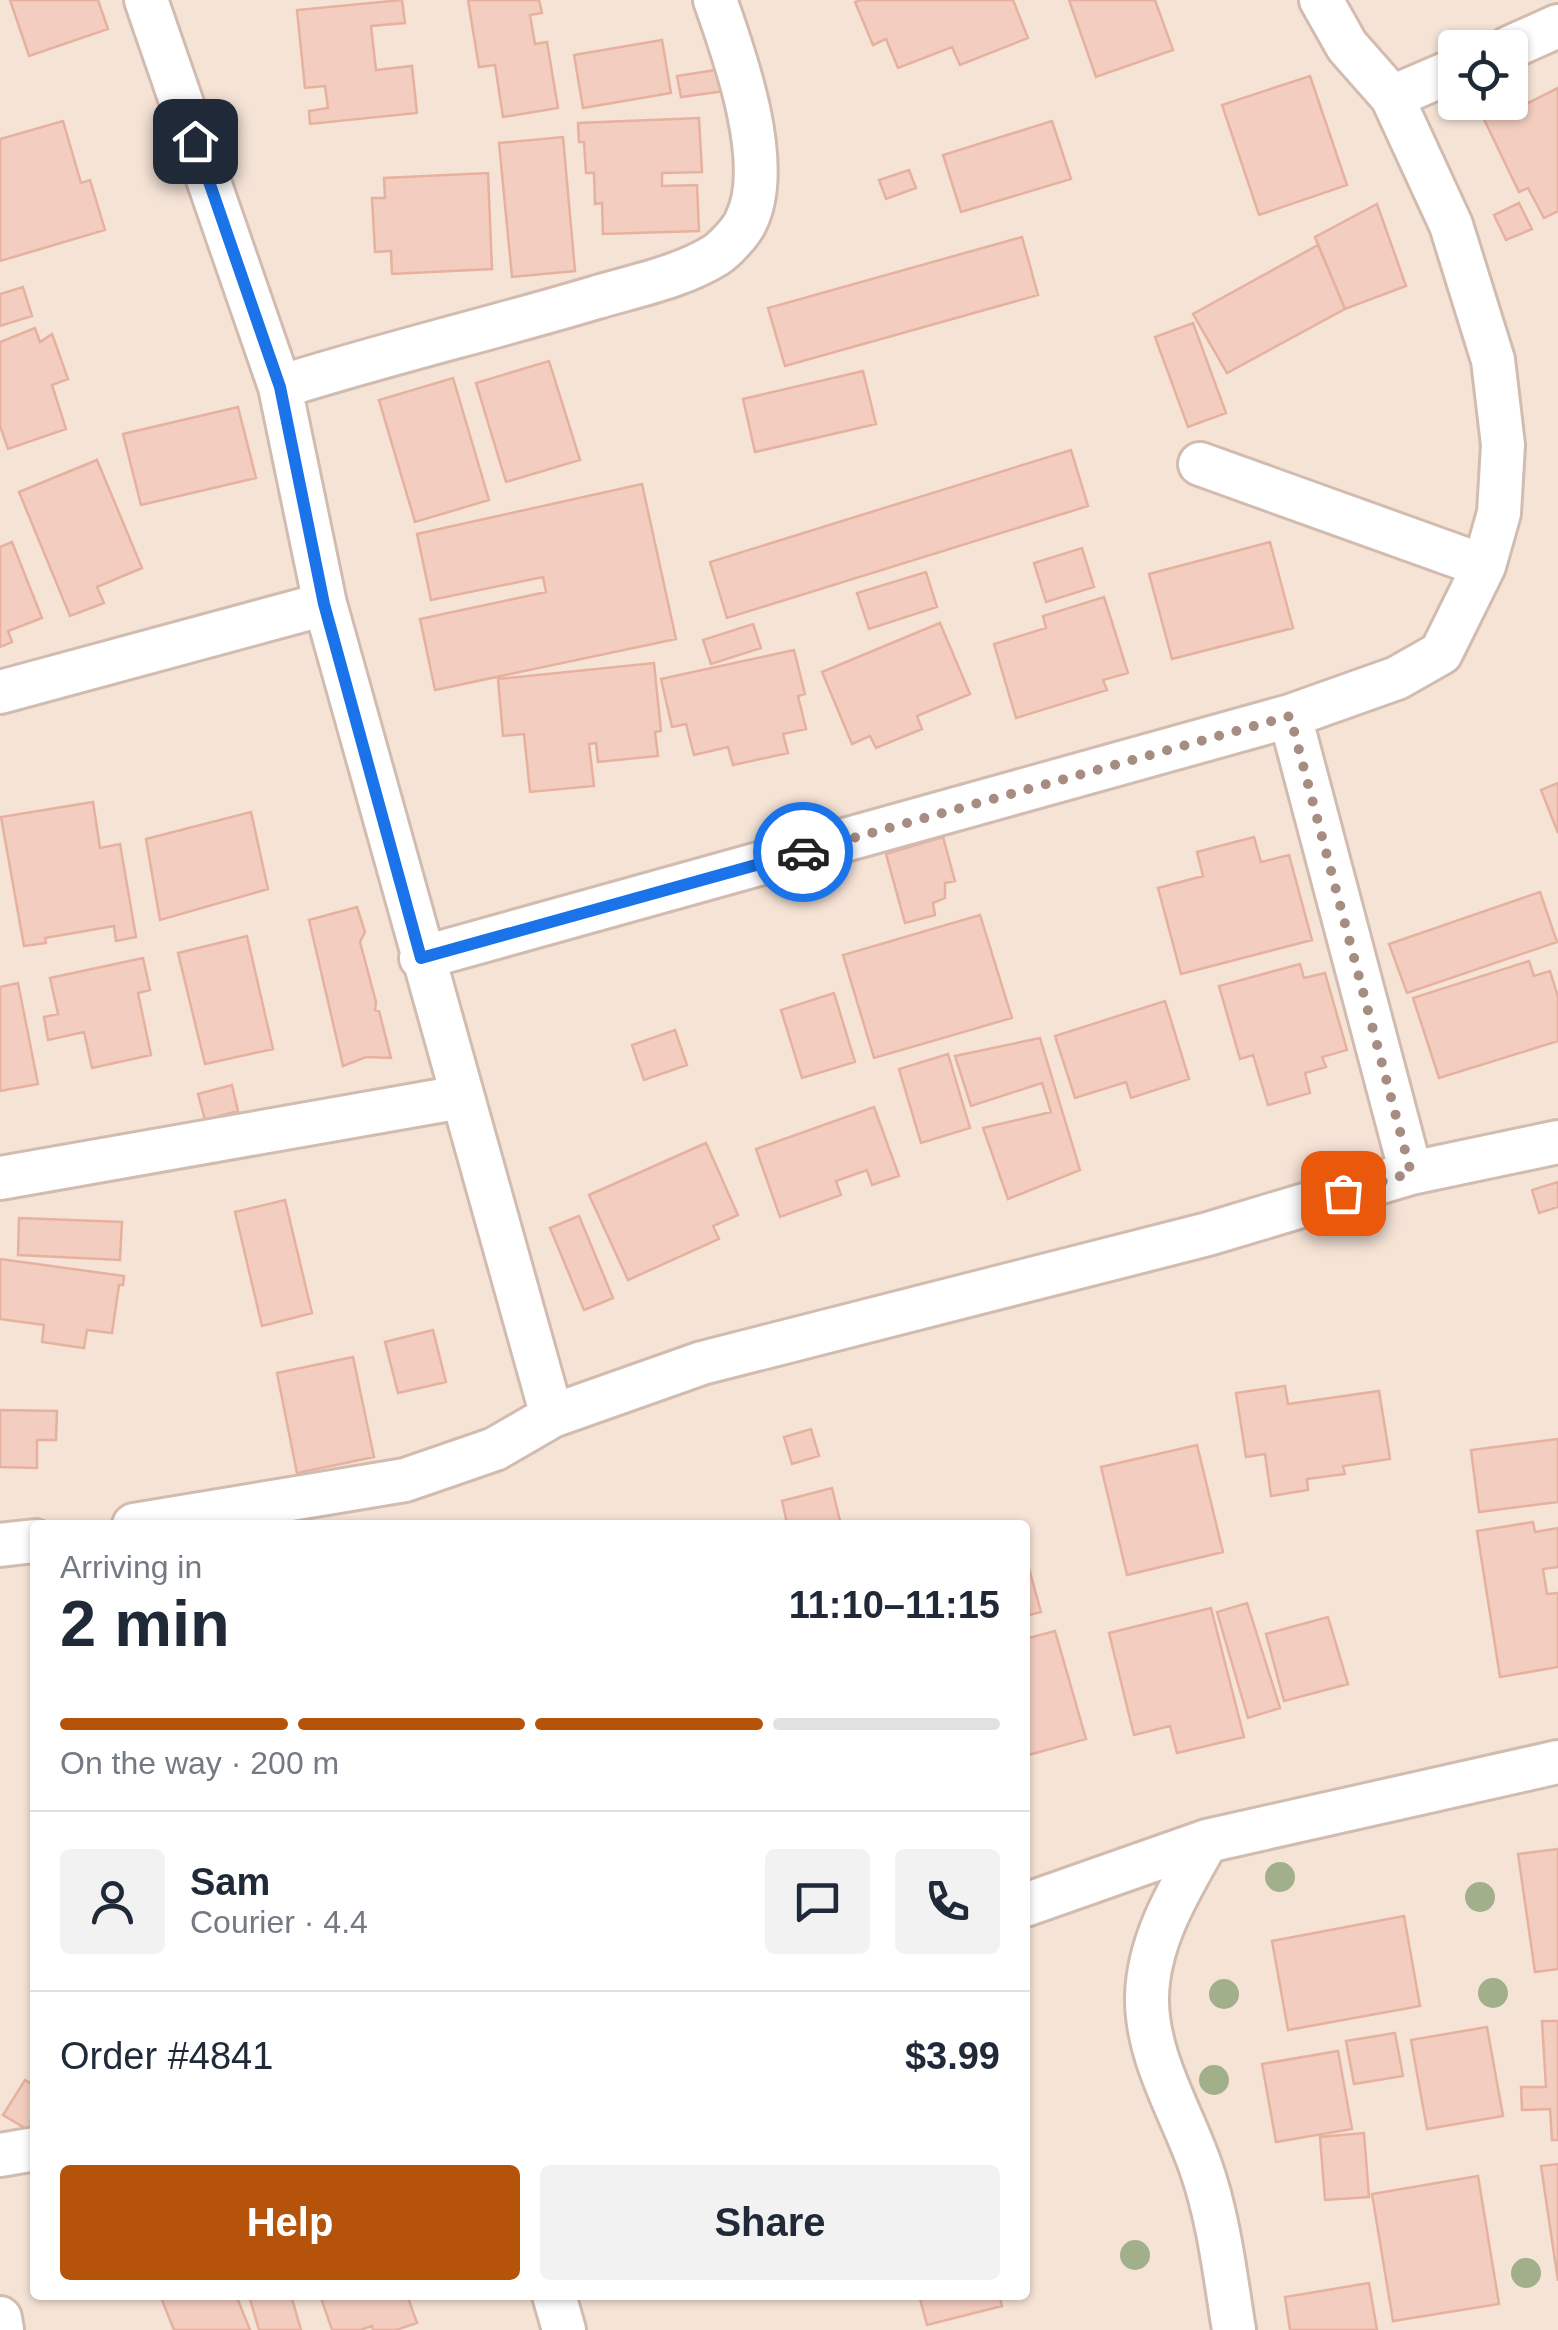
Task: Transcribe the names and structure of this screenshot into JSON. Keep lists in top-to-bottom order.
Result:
{
  "page": {
    "heading": ["2 min", "Arriving in", "11:10–11:15"],
    "panel": [
      "Sam",
      "Courier · 4.4",
      "Order #4841",
      "$3.99"
    ],
    "bar": "On the way · 200 m",
    "buttons": ["Help", "Share"]
  }
}
